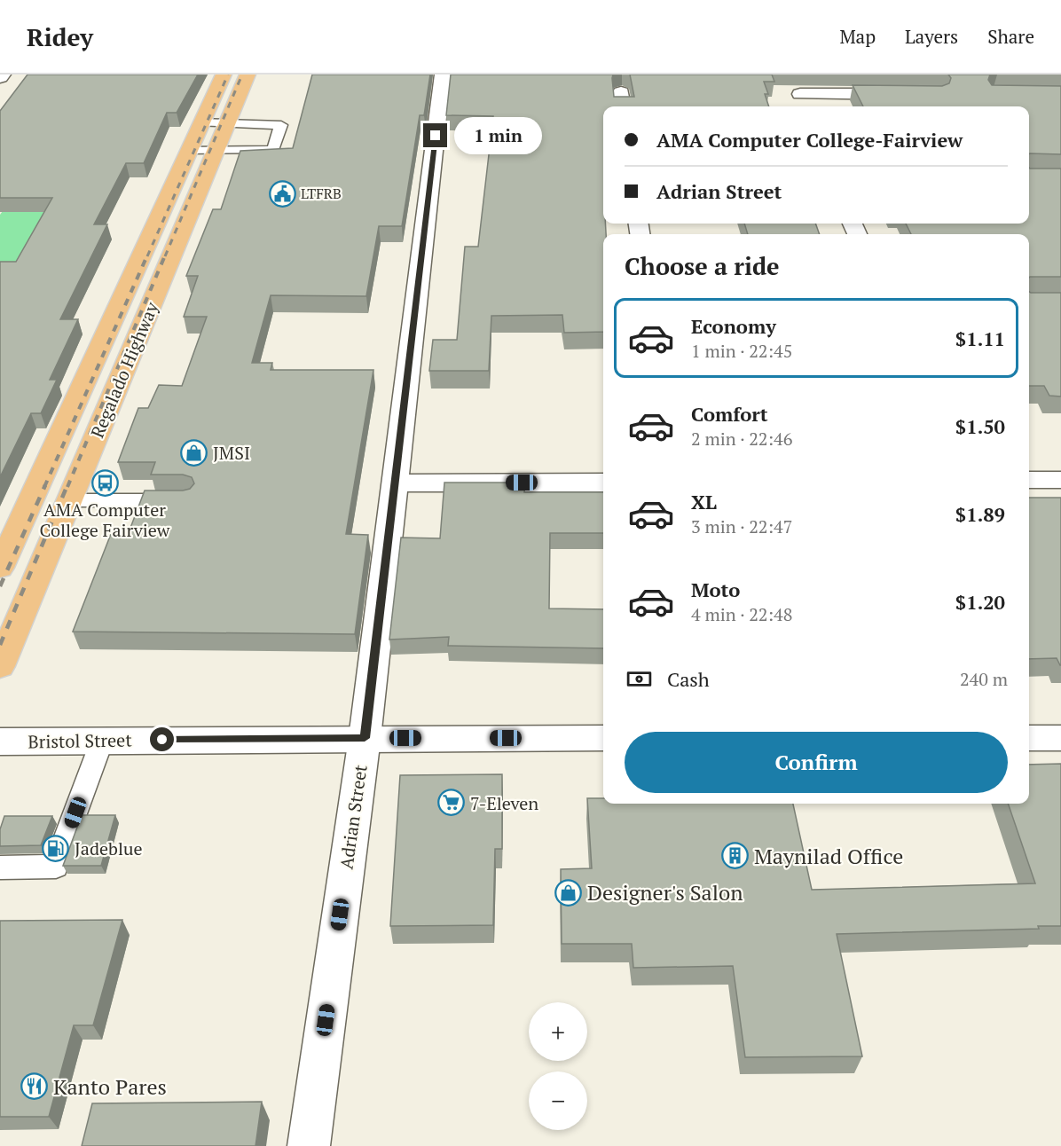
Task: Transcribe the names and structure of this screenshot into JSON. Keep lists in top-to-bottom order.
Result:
{
  "streets": {
    "main road": ["Regalado Highway"],
    "street": ["Bristol Street", "Adrian Street"]
  },
  "crossings": [
    ["Bristol Street", "Adrian Street"]
  ],
  "places": {
    "public building": ["LTFRB"],
    "shop": ["JMSI", "Designer's Salon"],
    "bus stop": ["AMA Computer College Fairview"],
    "supermarket": ["7-Eleven"],
    "fuel station": ["Jadeblue"],
    "building": ["Maynilad Office"],
    "restaurant": ["Kanto Pares"]
  },
  "page": {
    "header": "Ridey",
    "nav": ["Map", "Layers", "Share"],
    "banner": ["AMA Computer College-Fairview", "Adrian Street"],
    "bubble": "1 min",
    "heading": "Choose a ride",
    "list": [
      {
        "name": "Economy",
        "note": "1 min · 22:45",
        "value": "$1.11"
      },
      {
        "name": "Comfort",
        "note": "2 min · 22:46",
        "value": "$1.50"
      },
      {
        "name": "XL",
        "note": "3 min · 22:47",
        "value": "$1.89"
      },
      {
        "name": "Moto",
        "note": "4 min · 22:48",
        "value": "$1.20"
      }
    ],
    "pay": ["Cash", "240 m"],
    "buttons": "Confirm",
    "map_buttons": ["+", "−"]
  }
}
